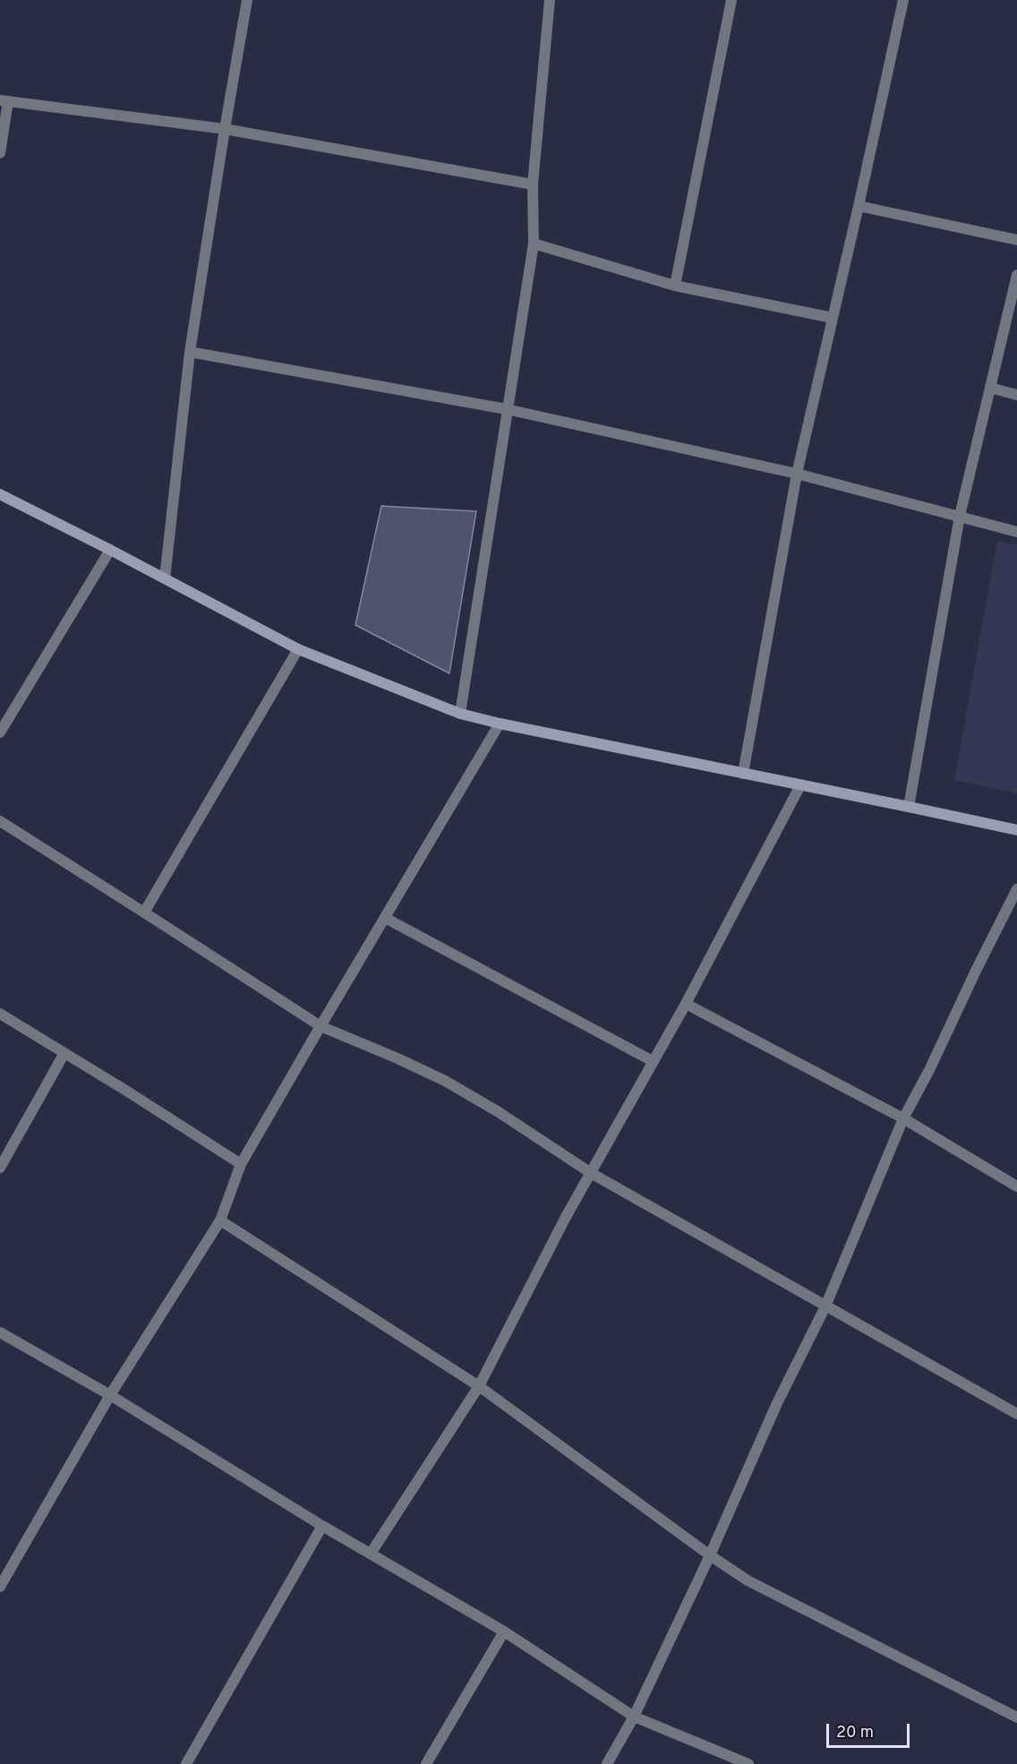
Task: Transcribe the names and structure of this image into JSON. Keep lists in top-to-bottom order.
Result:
{
  "scale_bar": "20 m"
}
